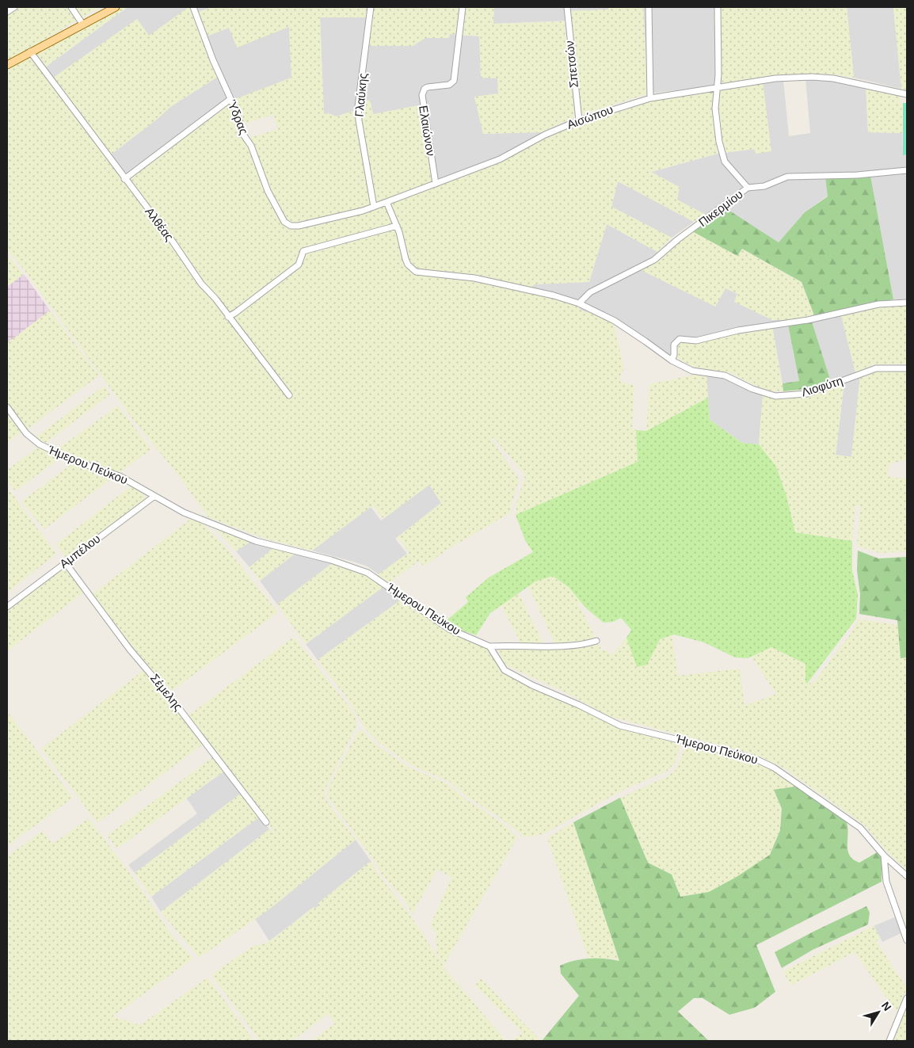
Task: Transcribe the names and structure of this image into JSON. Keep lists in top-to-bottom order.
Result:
{
  "streets": {
    "street": [
      "Σπετσών",
      "Γλαύκης",
      "Ύδρας",
      "Αισώπου",
      "Ελαιώνον",
      "Πικερμίου",
      "Αλθέας",
      "Λιοφύτη",
      "Ήμερου Πεύκου",
      "Αμπέλου",
      "Σέμελης"
    ]
  },
  "crossings": [
    ["Σπετσών", "Αισώπου"],
    ["Γλαύκης", "Αισώπου"],
    ["Ύδρας", "Αισώπου"],
    ["Αισώπου", "Ελαιώνον"],
    ["Αισώπου", "Λιοφύτη"],
    ["Πικερμίου", "Λιοφύτη"],
    ["Ήμερου Πεύκου", "Αμπέλου"],
    ["Αμπέλου", "Σέμελης"]
  ],
  "north": "top right"
}
